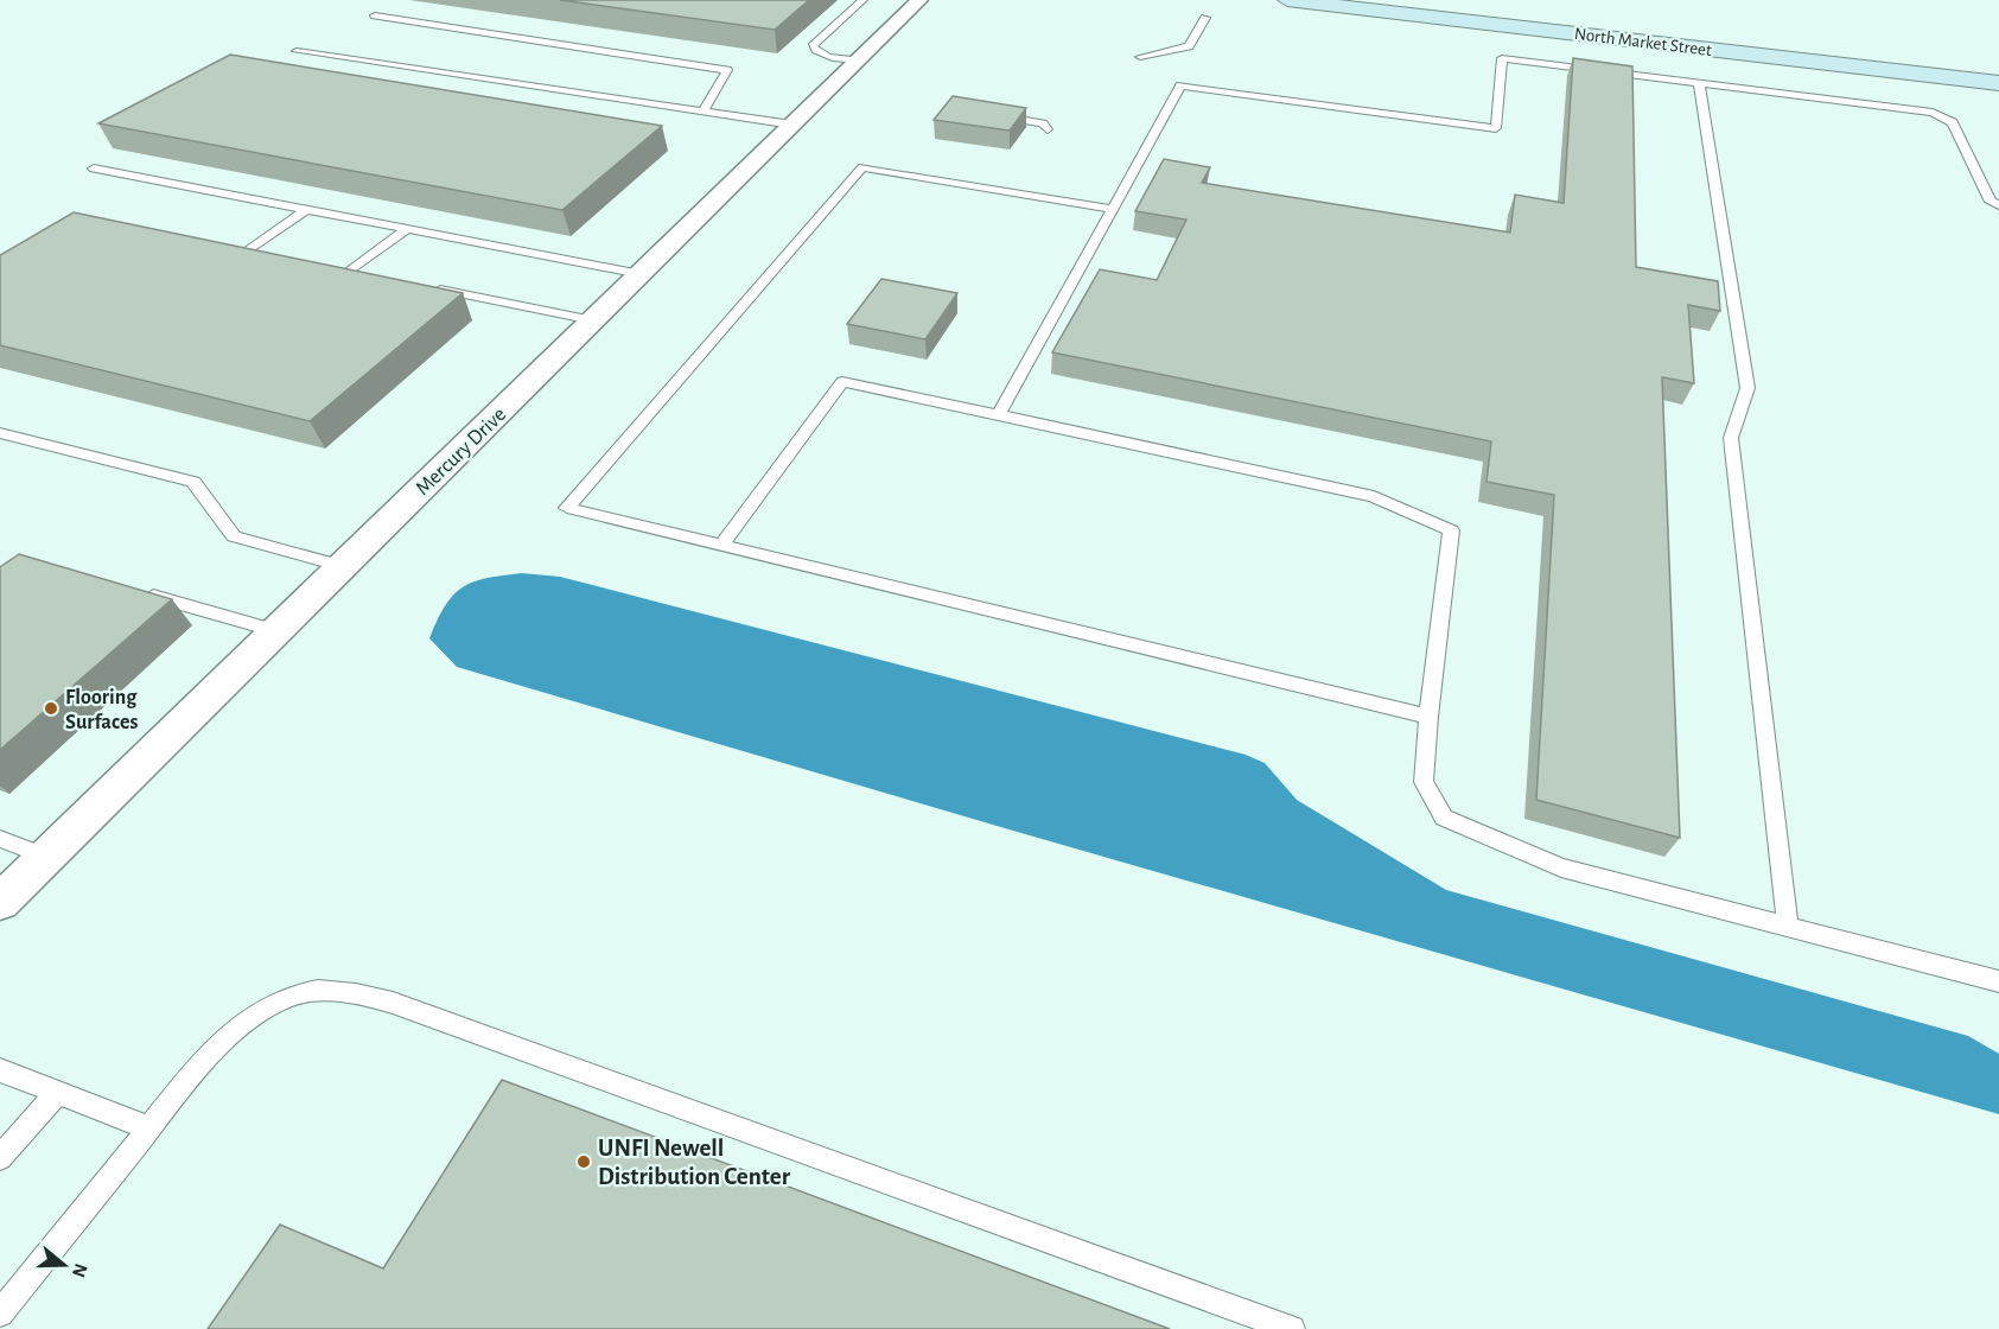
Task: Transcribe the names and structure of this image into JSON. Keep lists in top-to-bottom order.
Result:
{
  "streets": {
    "main road": ["North Market Street"],
    "street": ["Mercury Drive"]
  },
  "places": ["Flooring Surfaces", "UNFI Newell Distribution Center"],
  "north": "right"
}
